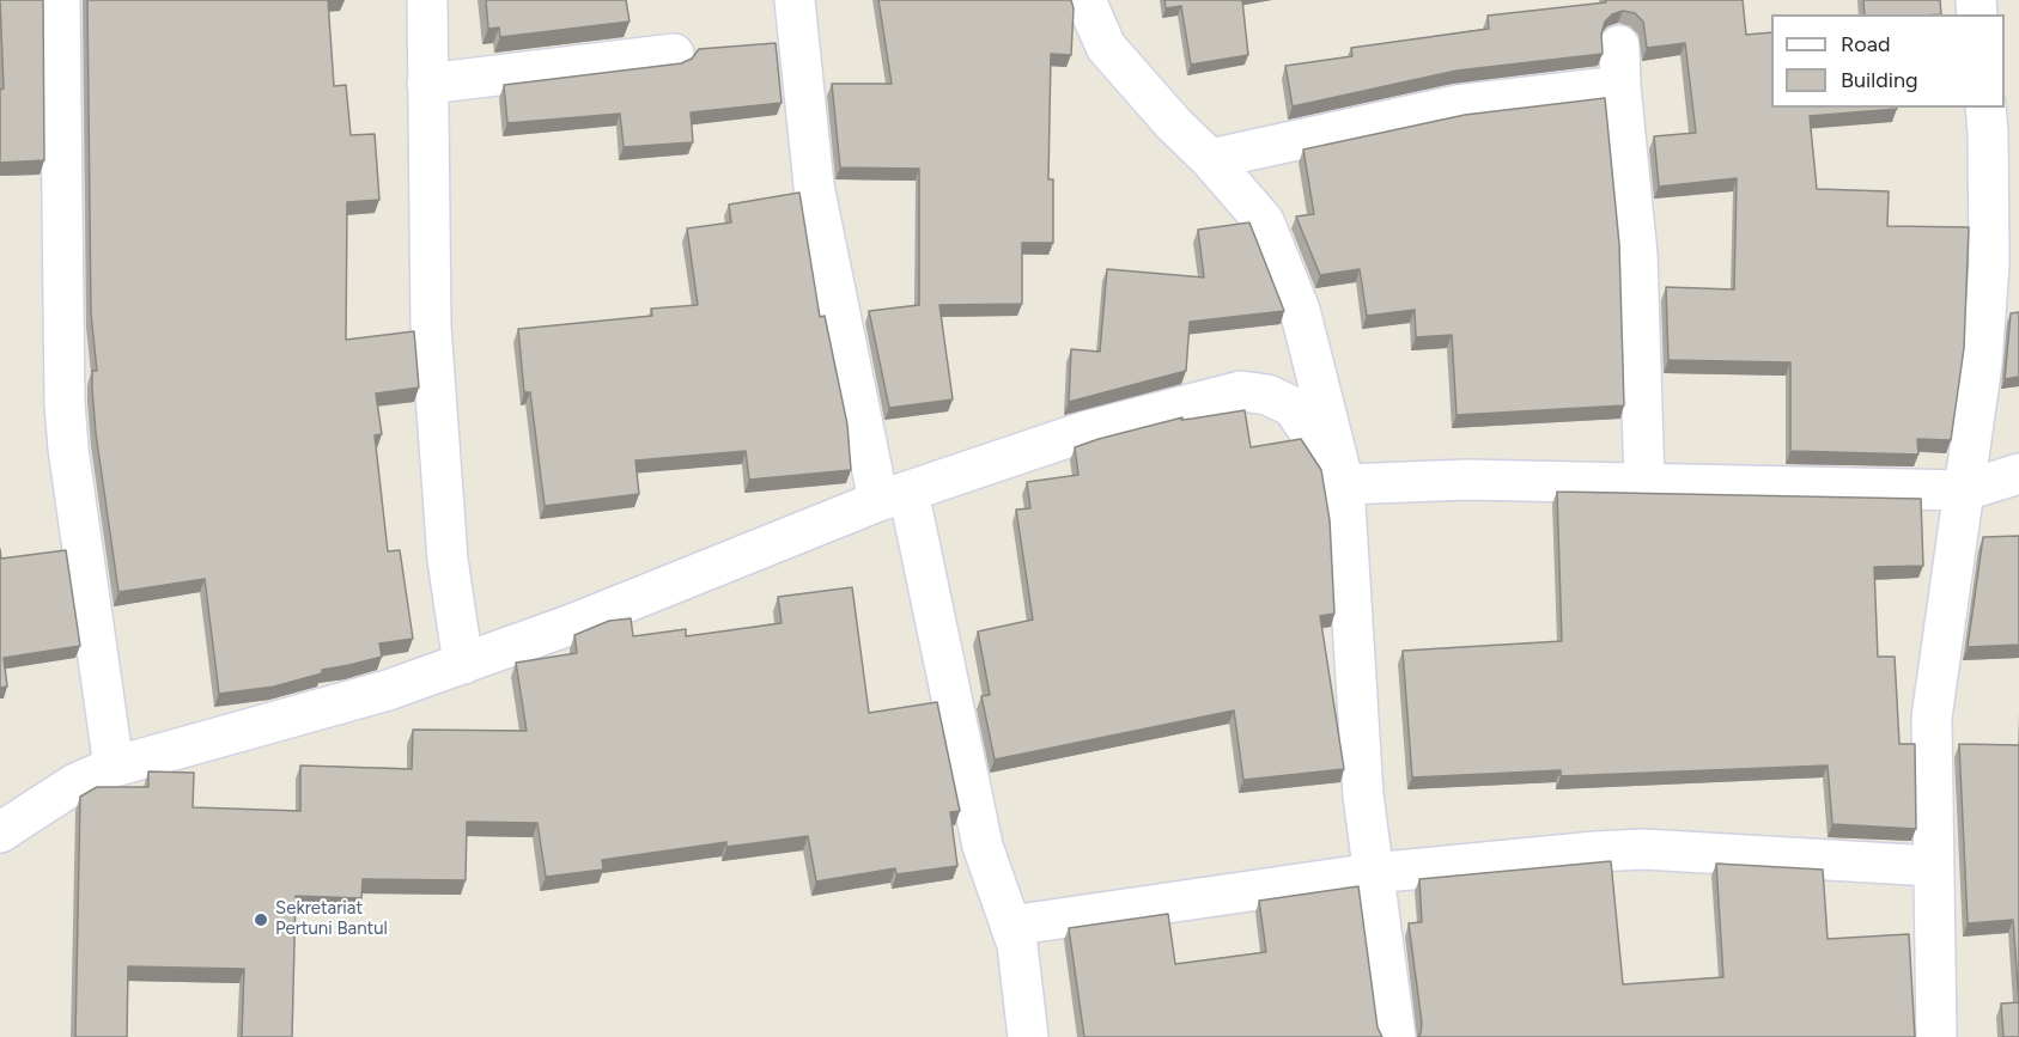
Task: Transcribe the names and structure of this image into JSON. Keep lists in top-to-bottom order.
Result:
{
  "places": ["Sekretariat Pertuni Bantul"],
  "legend": ["Road", "Building"]
}
